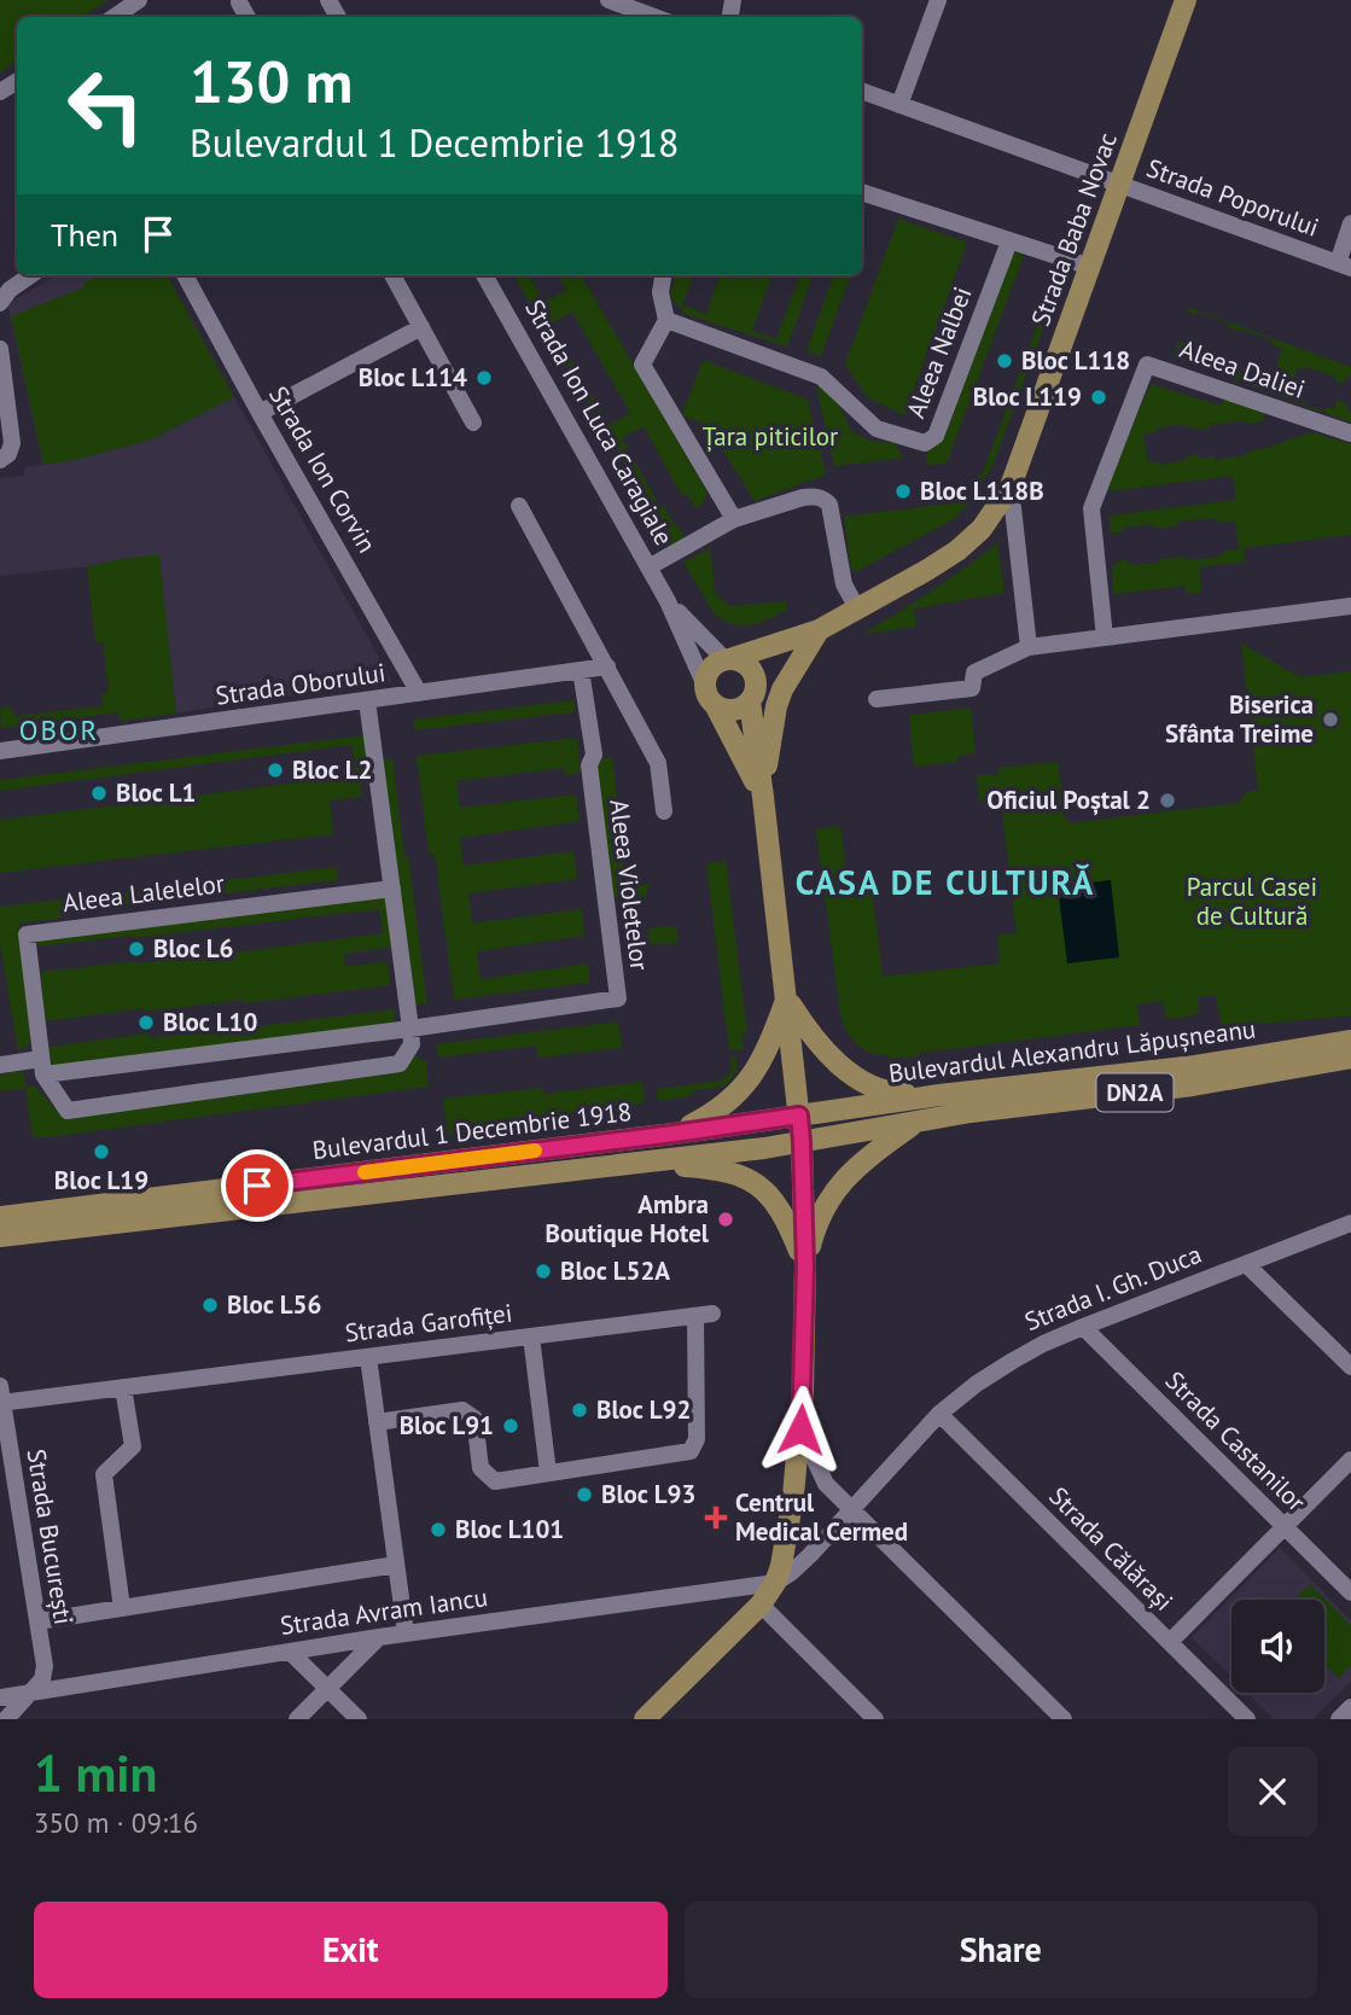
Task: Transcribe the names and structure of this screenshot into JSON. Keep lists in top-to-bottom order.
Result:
{
  "streets": {
    "main road": [
      "Strada Baba Novac",
      "Bulevardul Alexandru Lăpușneanu",
      "DN2A",
      "Bulevardul 1 Decembrie 1918",
      "Strada I. Gh. Duca"
    ],
    "street": [
      "Strada Poporului",
      "Aleea Nalbei",
      "Aleea Daliei",
      "Strada Ion Luca Caragiale",
      "Strada Ion Corvin",
      "Strada Oborului",
      "Aleea Violetelor",
      "Aleea Lalelelor",
      "Strada Garofiței",
      "Strada Castanilor",
      "Strada București",
      "Strada Călărași",
      "Strada Avram Iancu"
    ]
  },
  "crossings": [
    ["Strada Poporului", "Strada Baba Novac"],
    ["Strada Baba Novac", "Strada Ion Luca Caragiale"],
    ["Strada Ion Corvin", "Strada Oborului"],
    ["Strada Oborului", "Aleea Violetelor"],
    ["Aleea Violetelor", "Aleea Lalelelor"],
    ["Bulevardul Alexandru Lăpușneanu", "Bulevardul 1 Decembrie 1918"],
    ["Bulevardul Alexandru Lăpușneanu", "Strada I. Gh. Duca"],
    ["Bulevardul 1 Decembrie 1918", "Strada I. Gh. Duca"],
    ["Strada I. Gh. Duca", "Strada Castanilor"],
    ["Strada I. Gh. Duca", "Strada Călărași"],
    ["Strada I. Gh. Duca", "Strada Avram Iancu"],
    ["Strada Garofiței", "Strada București"],
    ["Strada București", "Strada Avram Iancu"]
  ],
  "districts": ["OBOR", "CASA DE CULTURĂ"],
  "parks": ["Țara piticilor", "Parcul Casei de Cultură"],
  "places": {
    "other": [
      "Bloc L118",
      "Bloc L114",
      "Bloc L119",
      "Bloc L118B",
      "Biserica Sfânta Treime",
      "Bloc L2",
      "Bloc L1",
      "Oficiul Poștal 2",
      "Bloc L6",
      "Bloc L10",
      "Bloc L19",
      "Ambra Boutique Hotel",
      "Bloc L52A",
      "Bloc L56",
      "Bloc L92",
      "Bloc L91",
      "Bloc L93",
      "Bloc L101"
    ],
    "health": ["Centrul Medical Cermed"]
  },
  "page": {
    "turn": ["130 m", "Bulevardul 1 Decembrie 1918"],
    "then": "Then",
    "heading": ["1 min", "350 m · 09:16"],
    "buttons": ["Exit", "Share"]
  }
}
